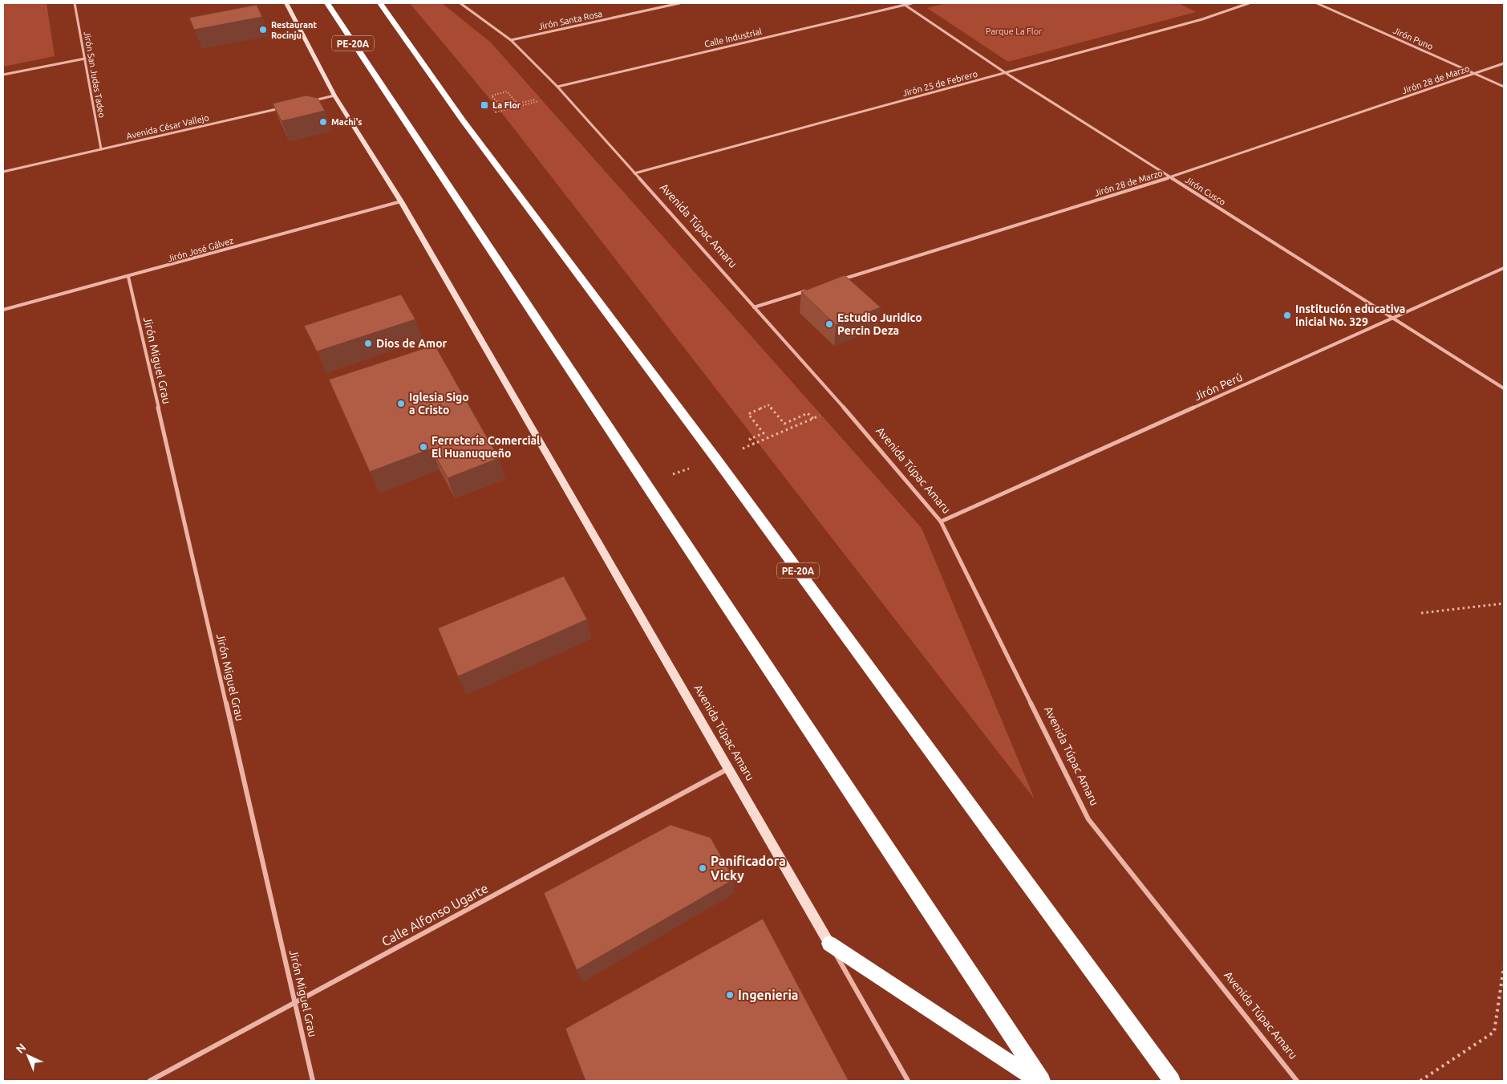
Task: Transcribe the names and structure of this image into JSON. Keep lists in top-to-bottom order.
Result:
{
  "streets": {
    "highway": ["PE-20A"],
    "street": [
      "Jirón Santa Rosa",
      "Calle Industrial",
      "Jirón Puno",
      "Jirón San Judas Tadeo",
      "Jirón 28 de Marzo",
      "Jirón 25 de Febrero",
      "Avenida César Vallejo",
      "Jirón Cusco",
      "Avenida Túpac Amaru",
      "Jirón José Gálvez",
      "Jirón Miguel Grau",
      "Jirón Perú",
      "Calle Alfonso Ugarte"
    ]
  },
  "crossings": [
    ["Jirón Santa Rosa", "Avenida Túpac Amaru"],
    ["Calle Industrial", "Jirón Cusco"],
    ["Calle Industrial", "Avenida Túpac Amaru"],
    ["Jirón Puno", "Jirón 28 de Marzo"],
    ["Jirón San Judas Tadeo", "Avenida César Vallejo"],
    ["Jirón 28 de Marzo", "Jirón Cusco"],
    ["Jirón 25 de Febrero", "Jirón Cusco"],
    ["Jirón 25 de Febrero", "Avenida Túpac Amaru"],
    ["Jirón Cusco", "Jirón Perú"],
    ["Avenida Túpac Amaru", "Jirón José Gálvez"],
    ["Avenida Túpac Amaru", "Jirón Perú"],
    ["Avenida Túpac Amaru", "Calle Alfonso Ugarte"],
    ["Jirón José Gálvez", "Jirón Miguel Grau"],
    ["Jirón Miguel Grau", "Calle Alfonso Ugarte"]
  ],
  "parks": ["Parque La Flor"],
  "places": {
    "other": [
      "Restaurant Rocinju",
      "Machi's",
      "Institución educativa inicial No. 329",
      "Estudio Juridico Percin Deza",
      "Dios de Amor",
      "Iglesia Sigo a Cristo",
      "Ferretería Comercial El Huanuqueño",
      "Panificadora Vicky",
      "Ingenieria"
    ],
    "transit": ["La Flor"]
  },
  "north": "top left"
}
